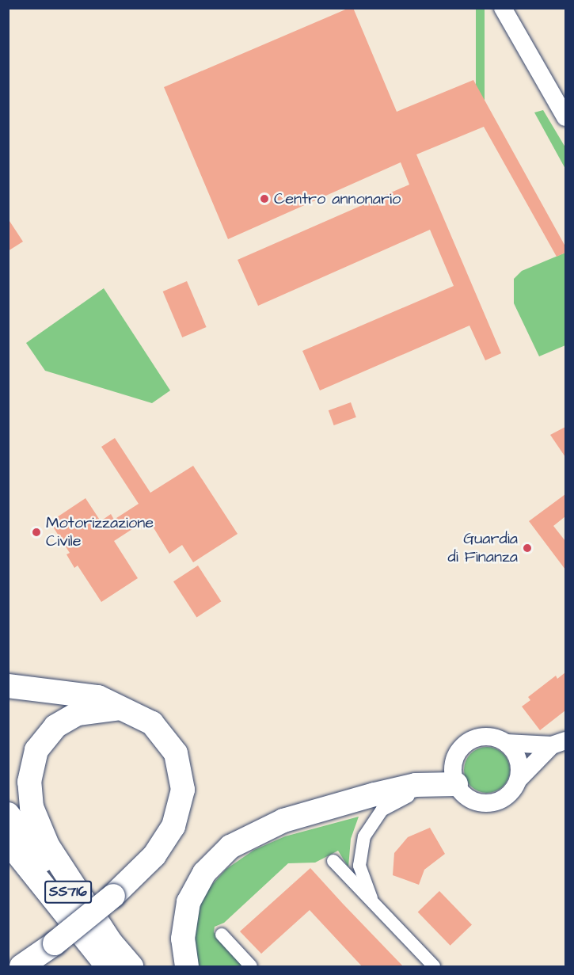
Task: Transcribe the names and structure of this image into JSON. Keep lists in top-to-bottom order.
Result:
{
  "streets": {
    "highway": ["SS716"]
  },
  "places": ["Centro annonario", "Motorizzazione Civile", "Guardia di Finanza"]
}
